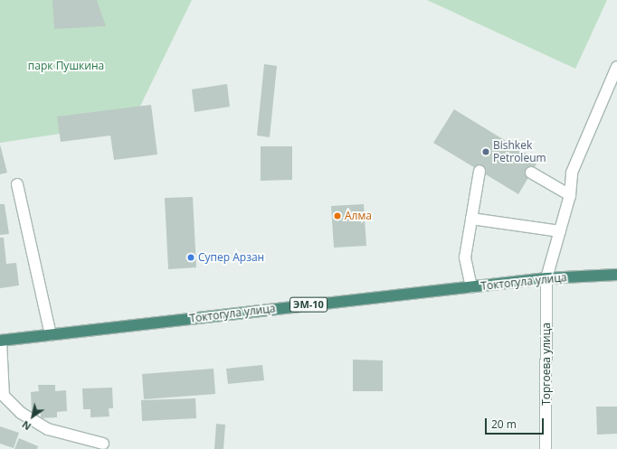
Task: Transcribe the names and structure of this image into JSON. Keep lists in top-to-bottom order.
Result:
{
  "streets": {
    "highway": ["Токтогула улица", "ЭМ-10"],
    "street": ["Торгоева улица"]
  },
  "crossings": [
    ["Токтогула улица", "Торгоева улица"]
  ],
  "parks": ["парк Пушкина"],
  "places": ["Bishkek Petroleum", "Алма", "Супер Арзан"],
  "scale_bar": "20 m",
  "north": "bottom left"
}
